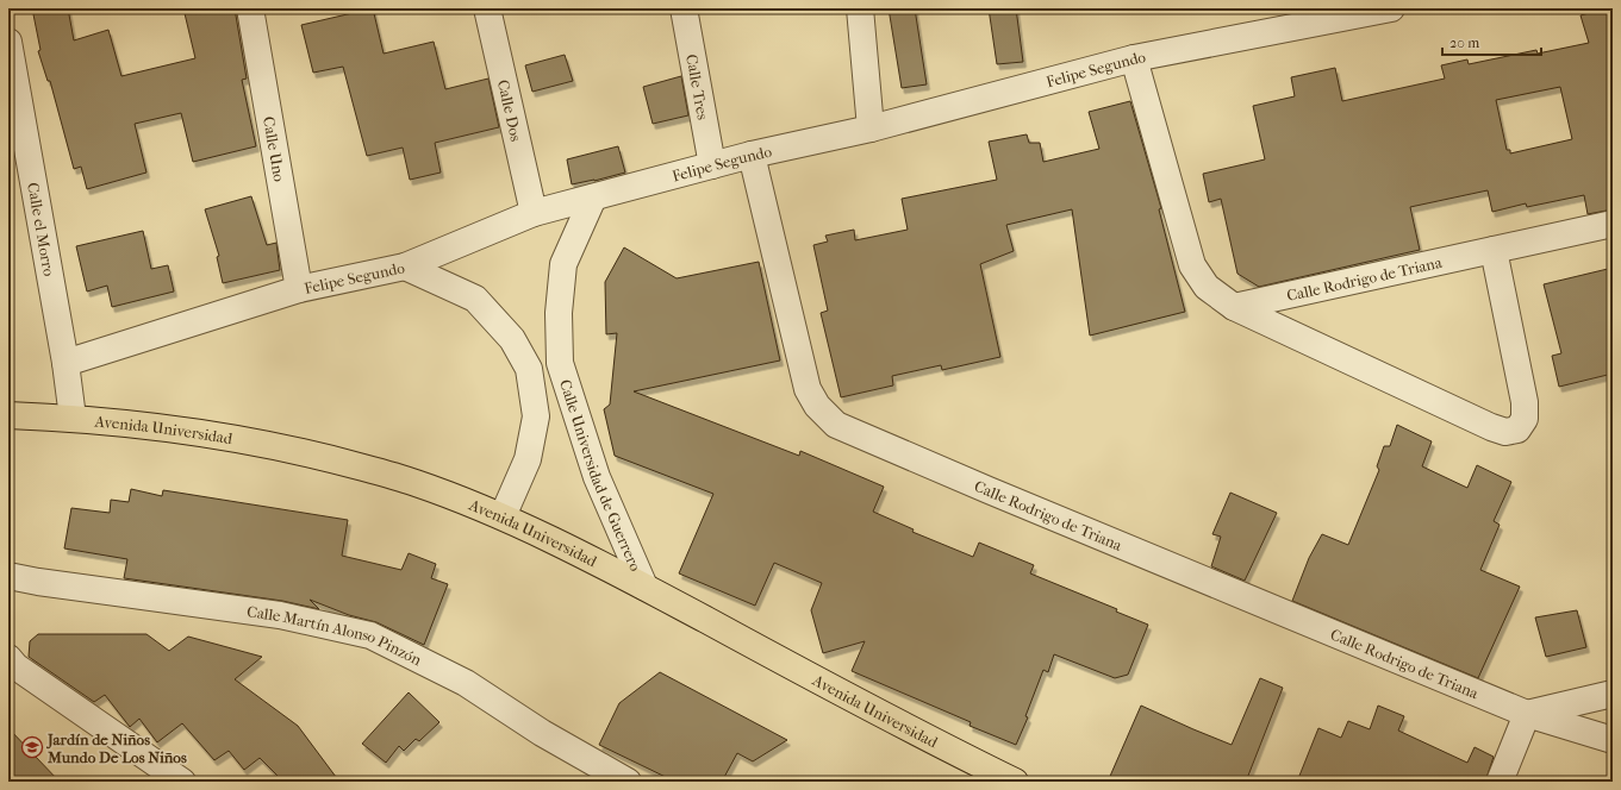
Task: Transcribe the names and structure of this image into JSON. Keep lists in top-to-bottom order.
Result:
{
  "streets": {
    "main road": ["Avenida Universidad"],
    "street": [
      "Felipe Segundo",
      "Calle Tres",
      "Calle Dos",
      "Calle Uno",
      "Calle el Morro",
      "Calle Rodrigo de Triana",
      "Calle Universidad de Guerrero",
      "Calle Martín Alonso Pinzón"
    ]
  },
  "crossings": [
    ["Felipe Segundo", "Calle Tres"],
    ["Felipe Segundo", "Calle Dos"],
    ["Felipe Segundo", "Calle Uno"],
    ["Felipe Segundo", "Calle el Morro"],
    ["Felipe Segundo", "Calle Rodrigo de Triana"],
    ["Felipe Segundo", "Calle Universidad de Guerrero"],
    ["Calle el Morro", "Avenida Universidad"],
    ["Avenida Universidad", "Calle Universidad de Guerrero"]
  ],
  "places": {
    "school or university": ["Jardín de Niños Mundo De Los Niños"]
  },
  "scale_bar": "20 m"
}
